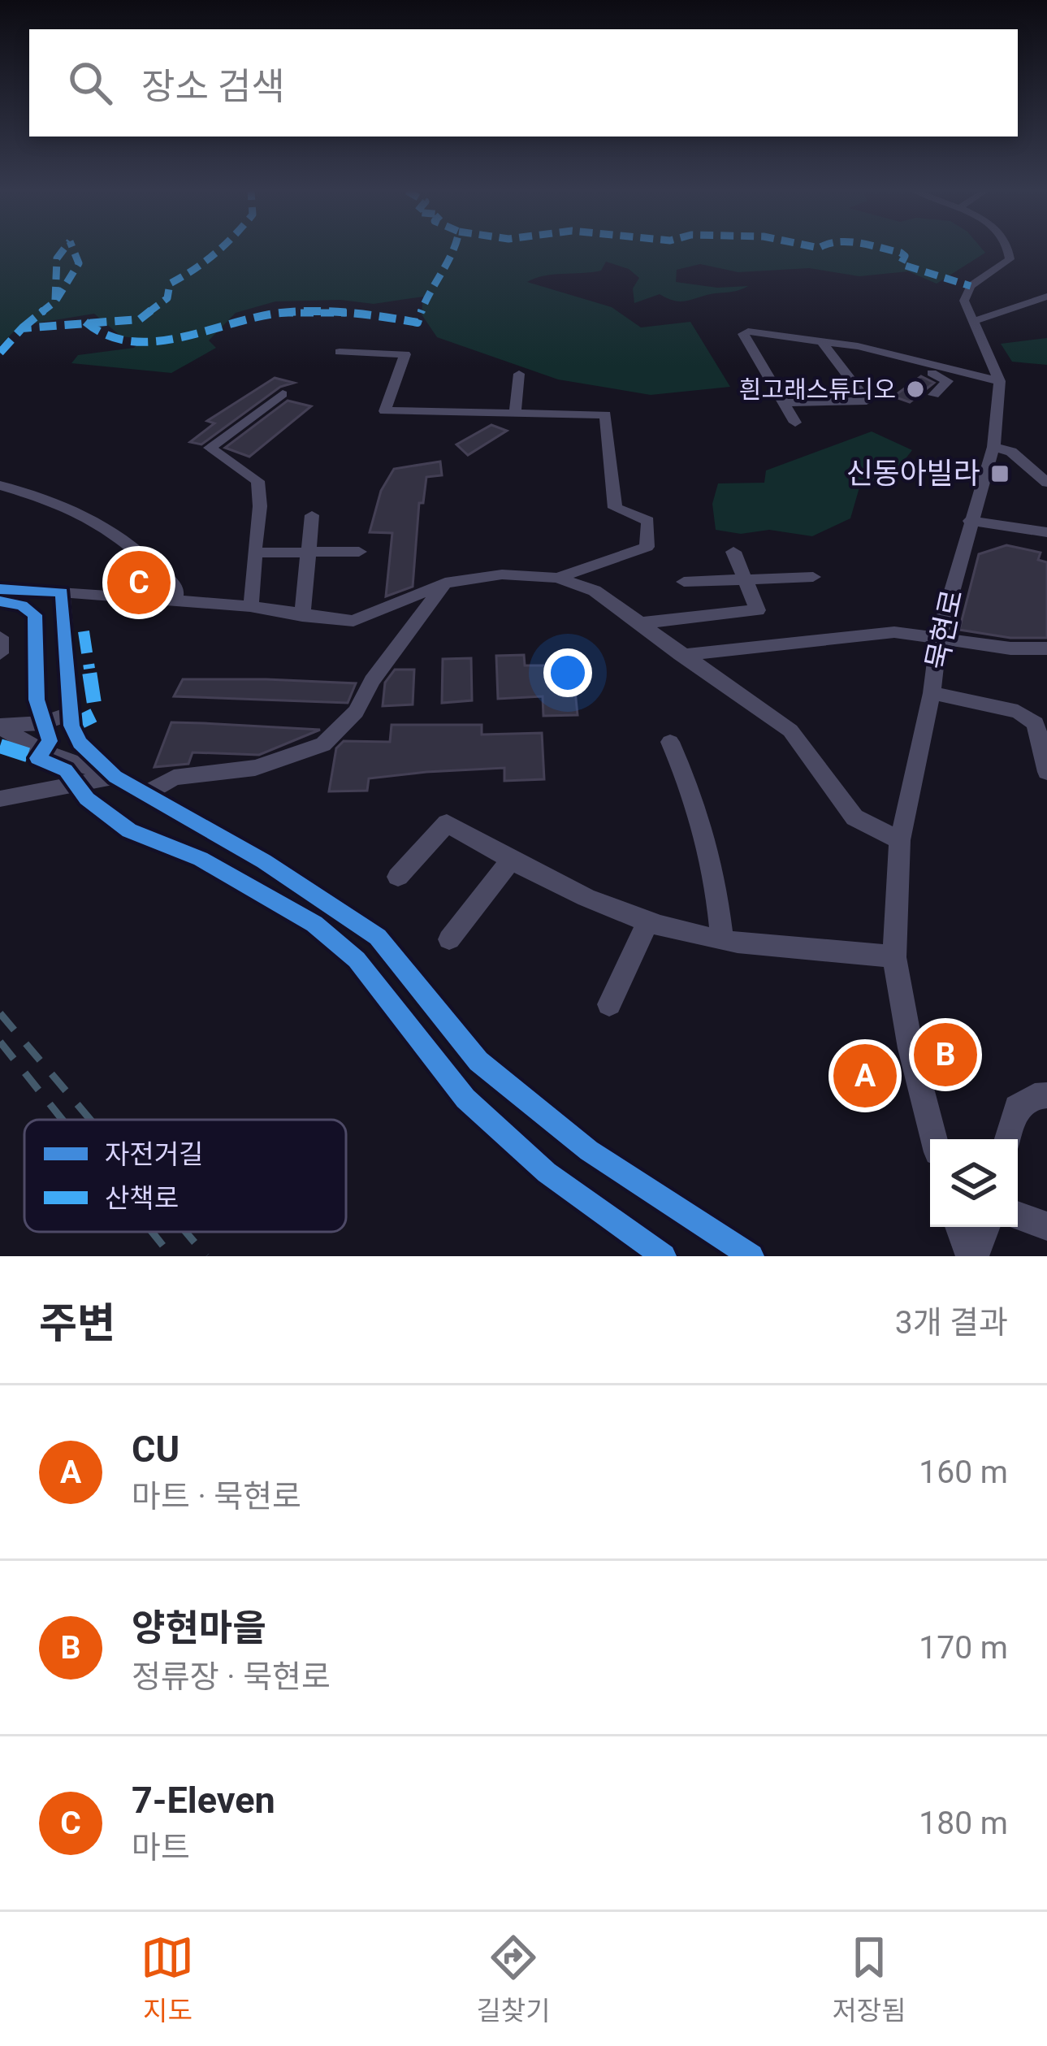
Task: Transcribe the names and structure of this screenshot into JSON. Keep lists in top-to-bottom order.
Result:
{
  "streets": {
    "street": ["묵현로"]
  },
  "places": {
    "other": ["흰고래스튜디오"],
    "transit": ["신동아빌라"]
  },
  "legend": ["자전거길", "산책로"],
  "page": {
    "search": "장소 검색",
    "pins": ["C", "B", "A"],
    "heading": ["주변", "3개 결과"],
    "list": [
      {
        "mark": "A",
        "name": "CU",
        "note": "마트 · 묵현로",
        "value": "160 m"
      },
      {
        "mark": "B",
        "name": "양현마을",
        "note": "정류장 · 묵현로",
        "value": "170 m"
      },
      {
        "mark": "C",
        "name": "7-Eleven",
        "note": "마트",
        "value": "180 m"
      }
    ],
    "nav": ["지도", "길찾기", "저장됨"]
  }
}
